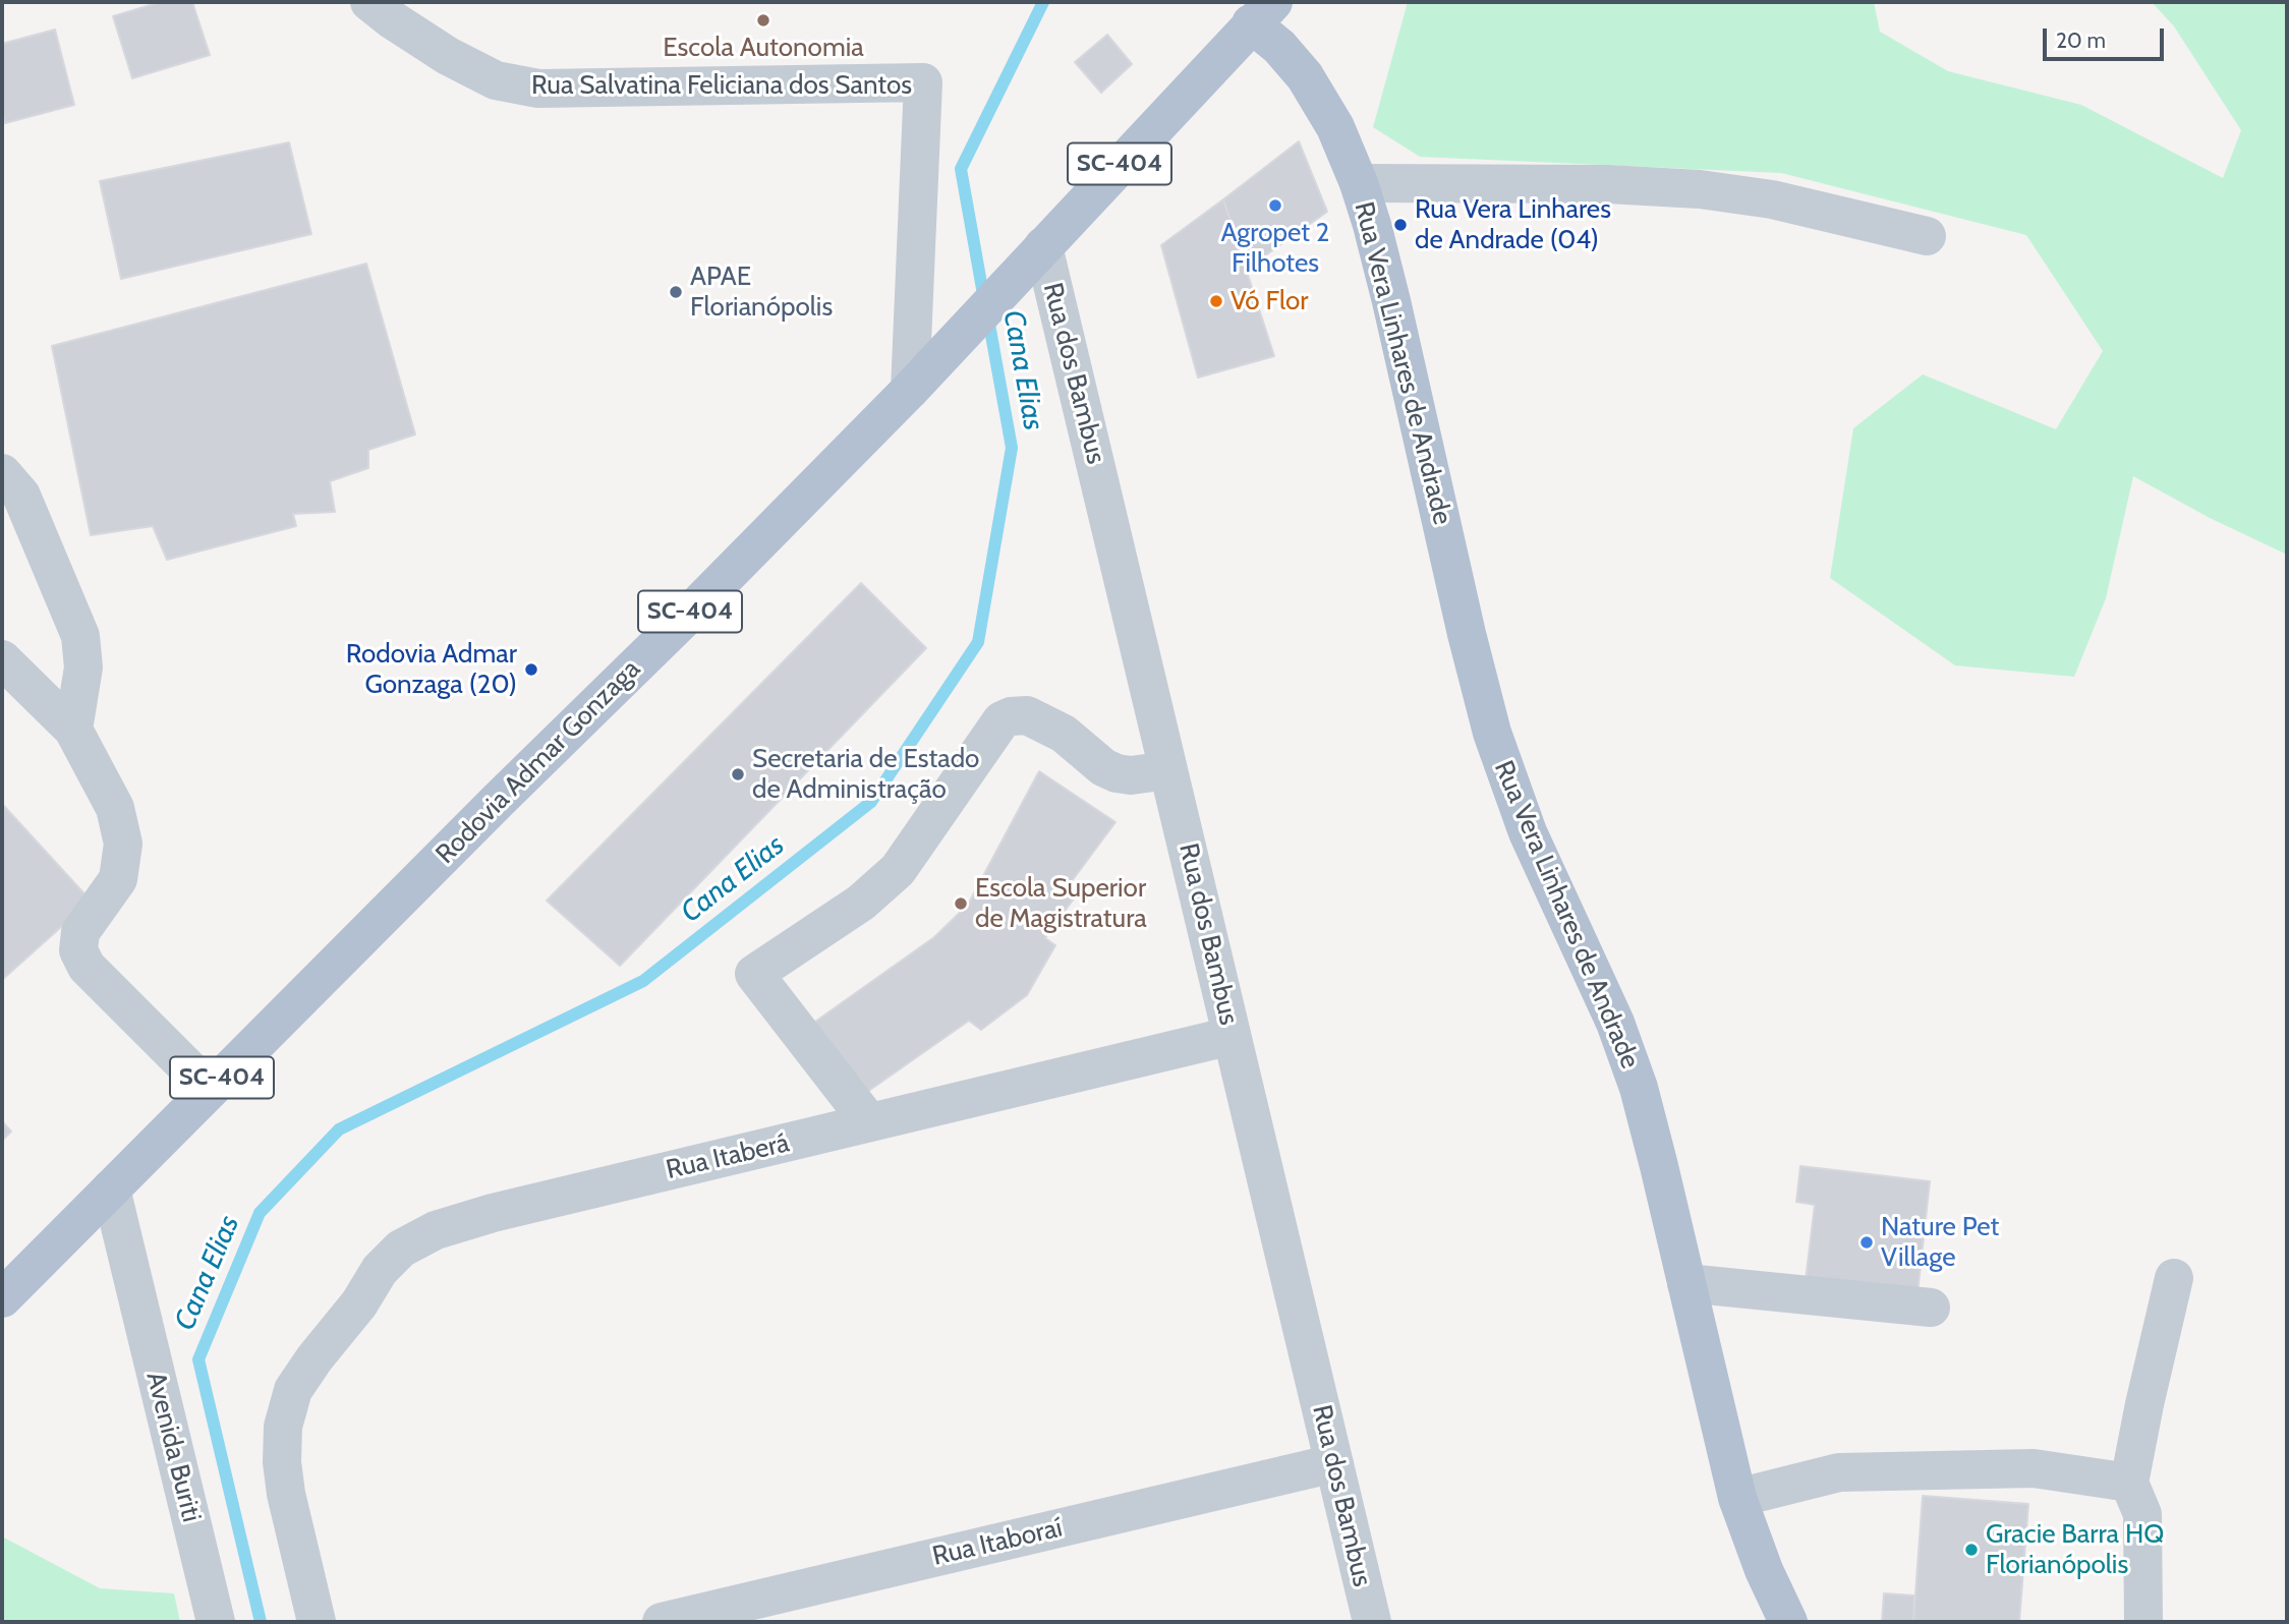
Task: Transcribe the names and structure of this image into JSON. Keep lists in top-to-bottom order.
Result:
{
  "streets": {
    "main road": ["SC-404", "Rua Vera Linhares de Andrade", "Rodovia Admar Gonzaga"],
    "street": [
      "Rua Salvatina Feliciana dos Santos",
      "Rua dos Bambus",
      "Rua Itaberá",
      "Avenida Buriti",
      "Rua Itaboraí"
    ]
  },
  "crossings": [
    ["Rua Salvatina Feliciana dos Santos", "Rodovia Admar Gonzaga"],
    ["Rua Vera Linhares de Andrade", "Rodovia Admar Gonzaga"],
    ["Rua dos Bambus", "Rodovia Admar Gonzaga"],
    ["Rua dos Bambus", "Rua Itaberá"],
    ["Rua dos Bambus", "Rua Itaboraí"],
    ["Rodovia Admar Gonzaga", "Avenida Buriti"]
  ],
  "water": ["Cana Elias"],
  "places": [
    "Escola Autonomia",
    "Agropet 2 Filhotes",
    "Rua Vera Linhares de Andrade (04)",
    "APAE Florianópolis",
    "Vó Flor",
    "Rodovia Admar Gonzaga (20)",
    "Secretaria de Estado de Administração",
    "Escola Superior de Magistratura",
    "Nature Pet Village",
    "Gracie Barra HQ Florianópolis"
  ],
  "scale_bar": "20 m"
}
